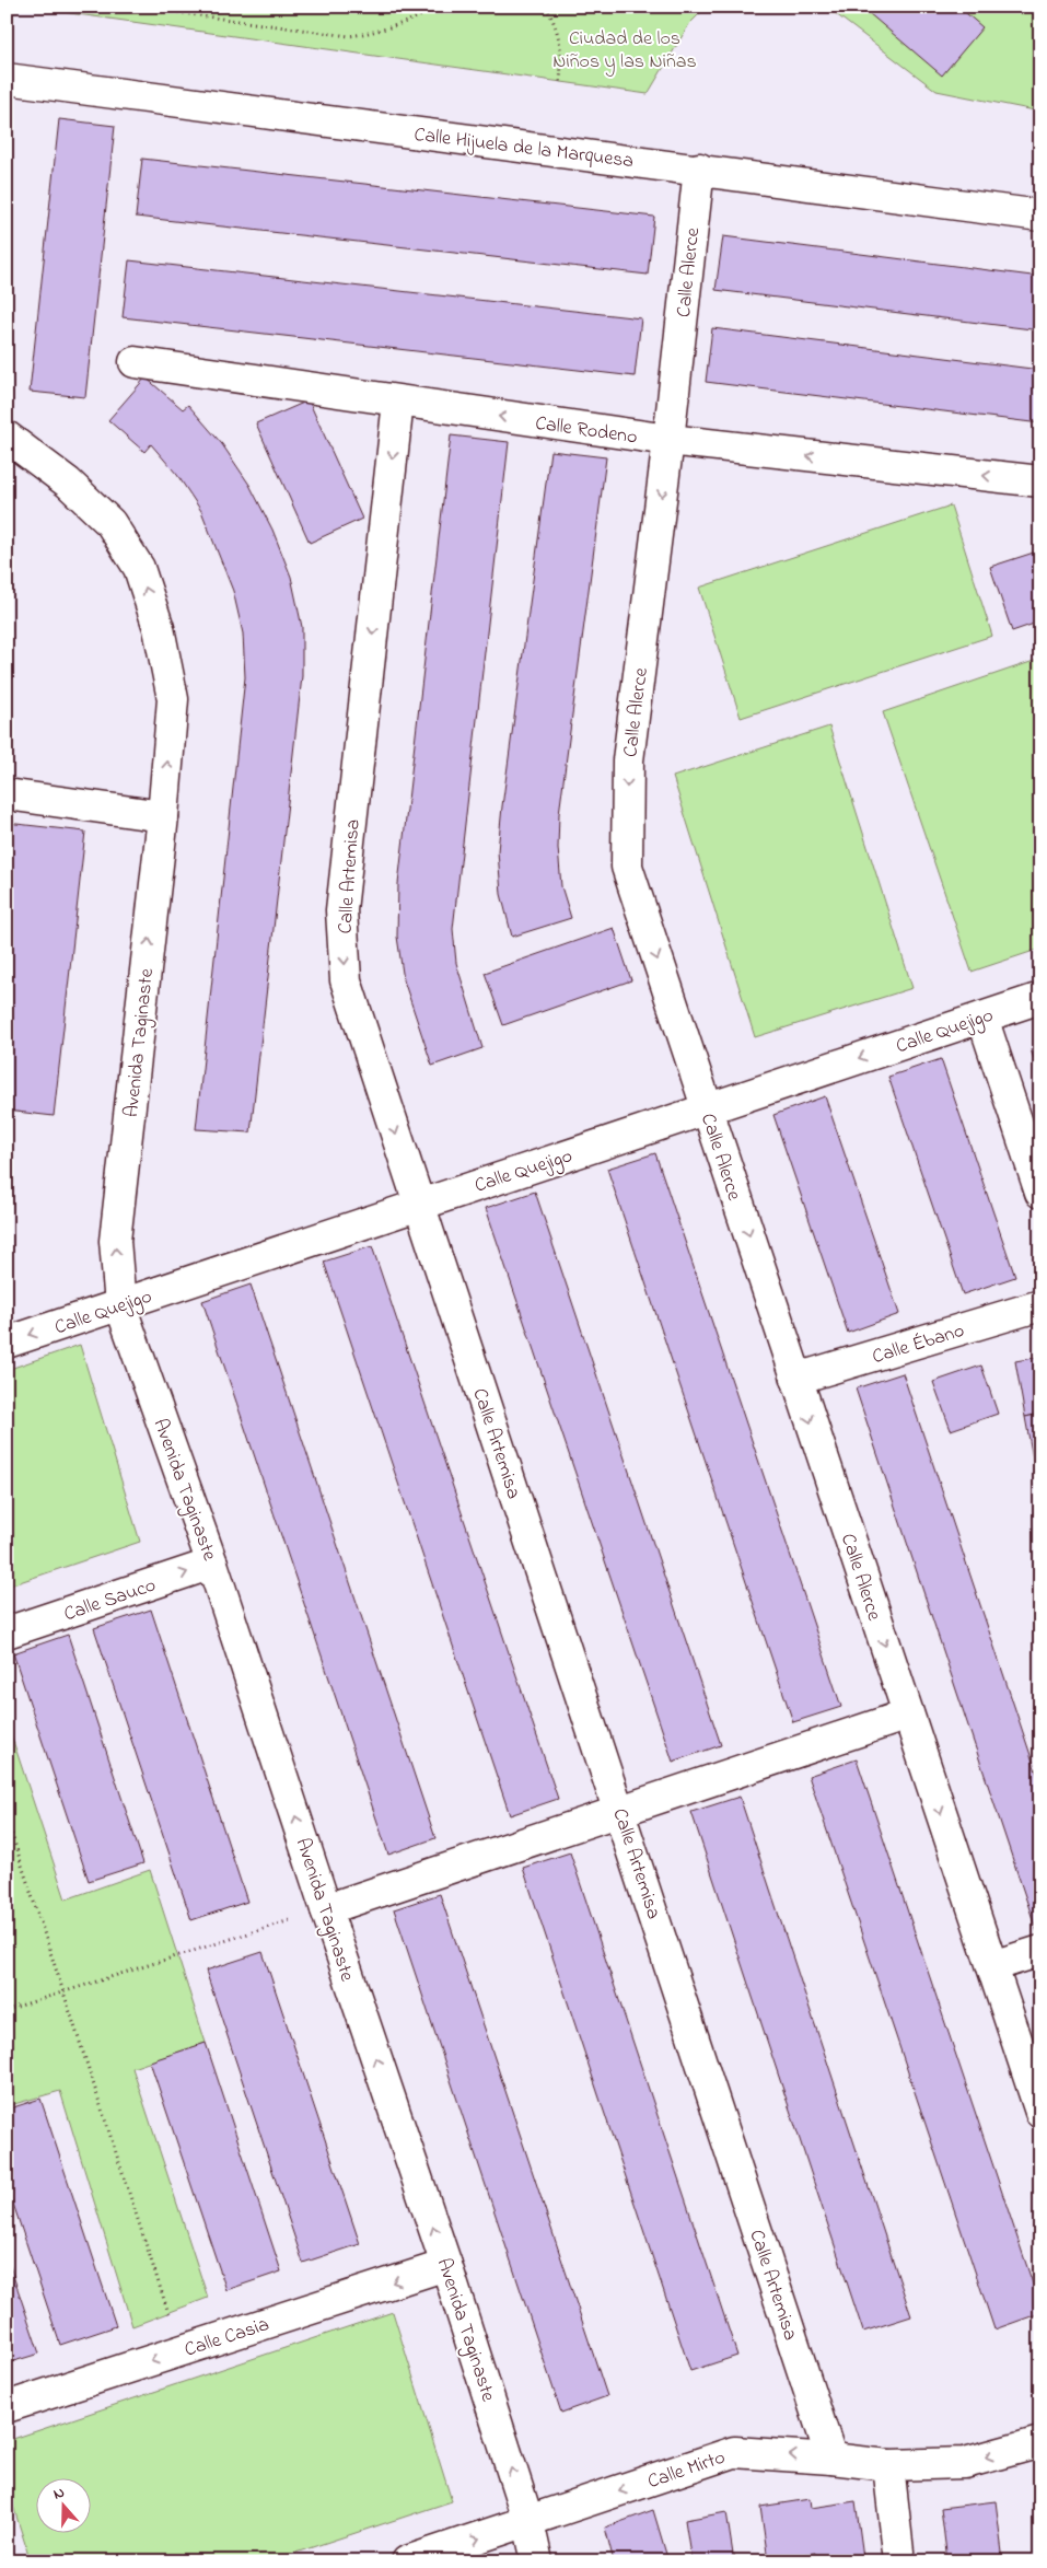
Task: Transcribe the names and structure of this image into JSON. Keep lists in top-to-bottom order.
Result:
{
  "streets": {
    "street": [
      "Calle Hijuela de la Marquesa",
      "Calle Alerce",
      "Calle Rodeno",
      "Calle Artemisa",
      "Calle Quejigo",
      "Avenida Taginaste",
      "Calle Ébano",
      "Calle Sauco",
      "Calle Casia",
      "Calle Mirto"
    ]
  },
  "crossings": [
    ["Calle Hijuela de la Marquesa", "Calle Alerce"],
    ["Calle Alerce", "Calle Rodeno"],
    ["Calle Alerce", "Calle Quejigo"],
    ["Calle Alerce", "Calle Ébano"],
    ["Calle Rodeno", "Calle Artemisa"],
    ["Calle Artemisa", "Calle Quejigo"],
    ["Calle Artemisa", "Calle Mirto"],
    ["Calle Quejigo", "Avenida Taginaste"],
    ["Avenida Taginaste", "Calle Sauco"],
    ["Avenida Taginaste", "Calle Casia"],
    ["Avenida Taginaste", "Calle Mirto"]
  ],
  "one_way": [
    "Calle Alerce",
    "Calle Rodeno",
    "Calle Artemisa",
    "Calle Quejigo",
    "Avenida Taginaste",
    "Calle Sauco",
    "Calle Casia"
  ],
  "parks": ["Ciudad de los Niños y las Niñas"],
  "north": "top"
}
